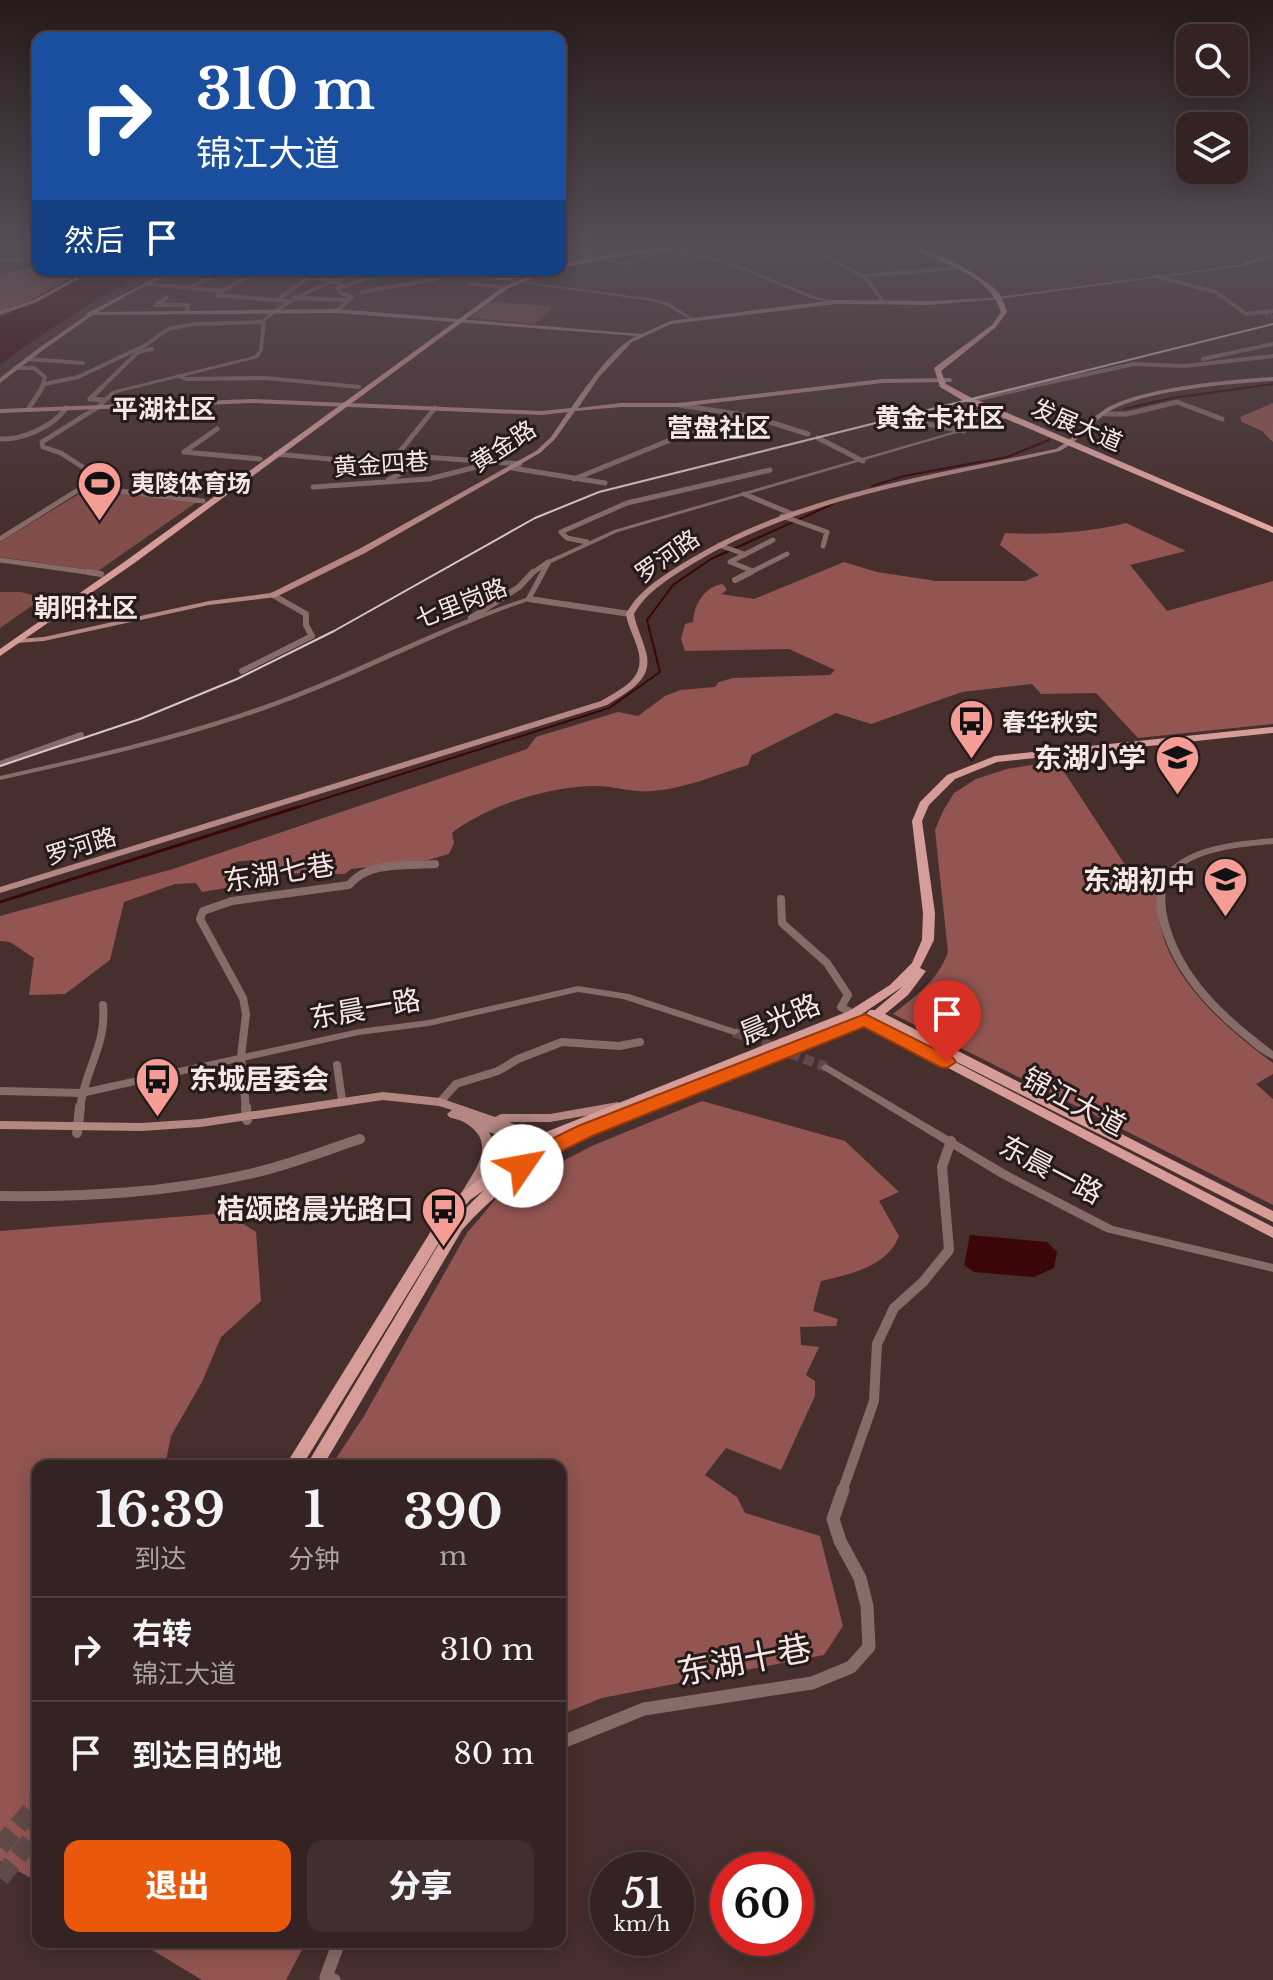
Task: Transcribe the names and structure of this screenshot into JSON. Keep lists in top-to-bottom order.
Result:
{
  "streets": {
    "highway": ["发展大道"],
    "main road": [
      "黄金路",
      "罗河路",
      "晨光路",
      "锦江大道"
    ],
    "street": [
      "黄金四巷",
      "七里岗路",
      "东湖七巷",
      "东晨一路",
      "东湖十巷"
    ]
  },
  "crossings": [
    ["发展大道", "罗河路"],
    ["东湖七巷", "东晨一路"],
    ["东晨一路", "东湖十巷"],
    ["晨光路", "锦江大道"]
  ],
  "districts": [
    "平湖社区",
    "黄金卡社区",
    "营盘社区",
    "朝阳社区"
  ],
  "places": {
    "sports": ["夷陵体育场"],
    "bus stop": ["春华秋实", "东城居委会", "桔颂路晨光路口"],
    "school or university": ["东湖小学", "东湖初中"]
  },
  "page": {
    "turn": ["310 m", "锦江大道"],
    "then": "然后",
    "eta": [
      "16:39",
      "到达",
      "1",
      "分钟",
      "390",
      "m"
    ],
    "list": [
      {
        "name": "右转",
        "note": "锦江大道",
        "value": "310 m"
      },
      {
        "name": "到达目的地",
        "value": "80 m"
      }
    ],
    "buttons": ["退出", "分享"],
    "speed": "51 km/h",
    "limit": "60"
  }
}
